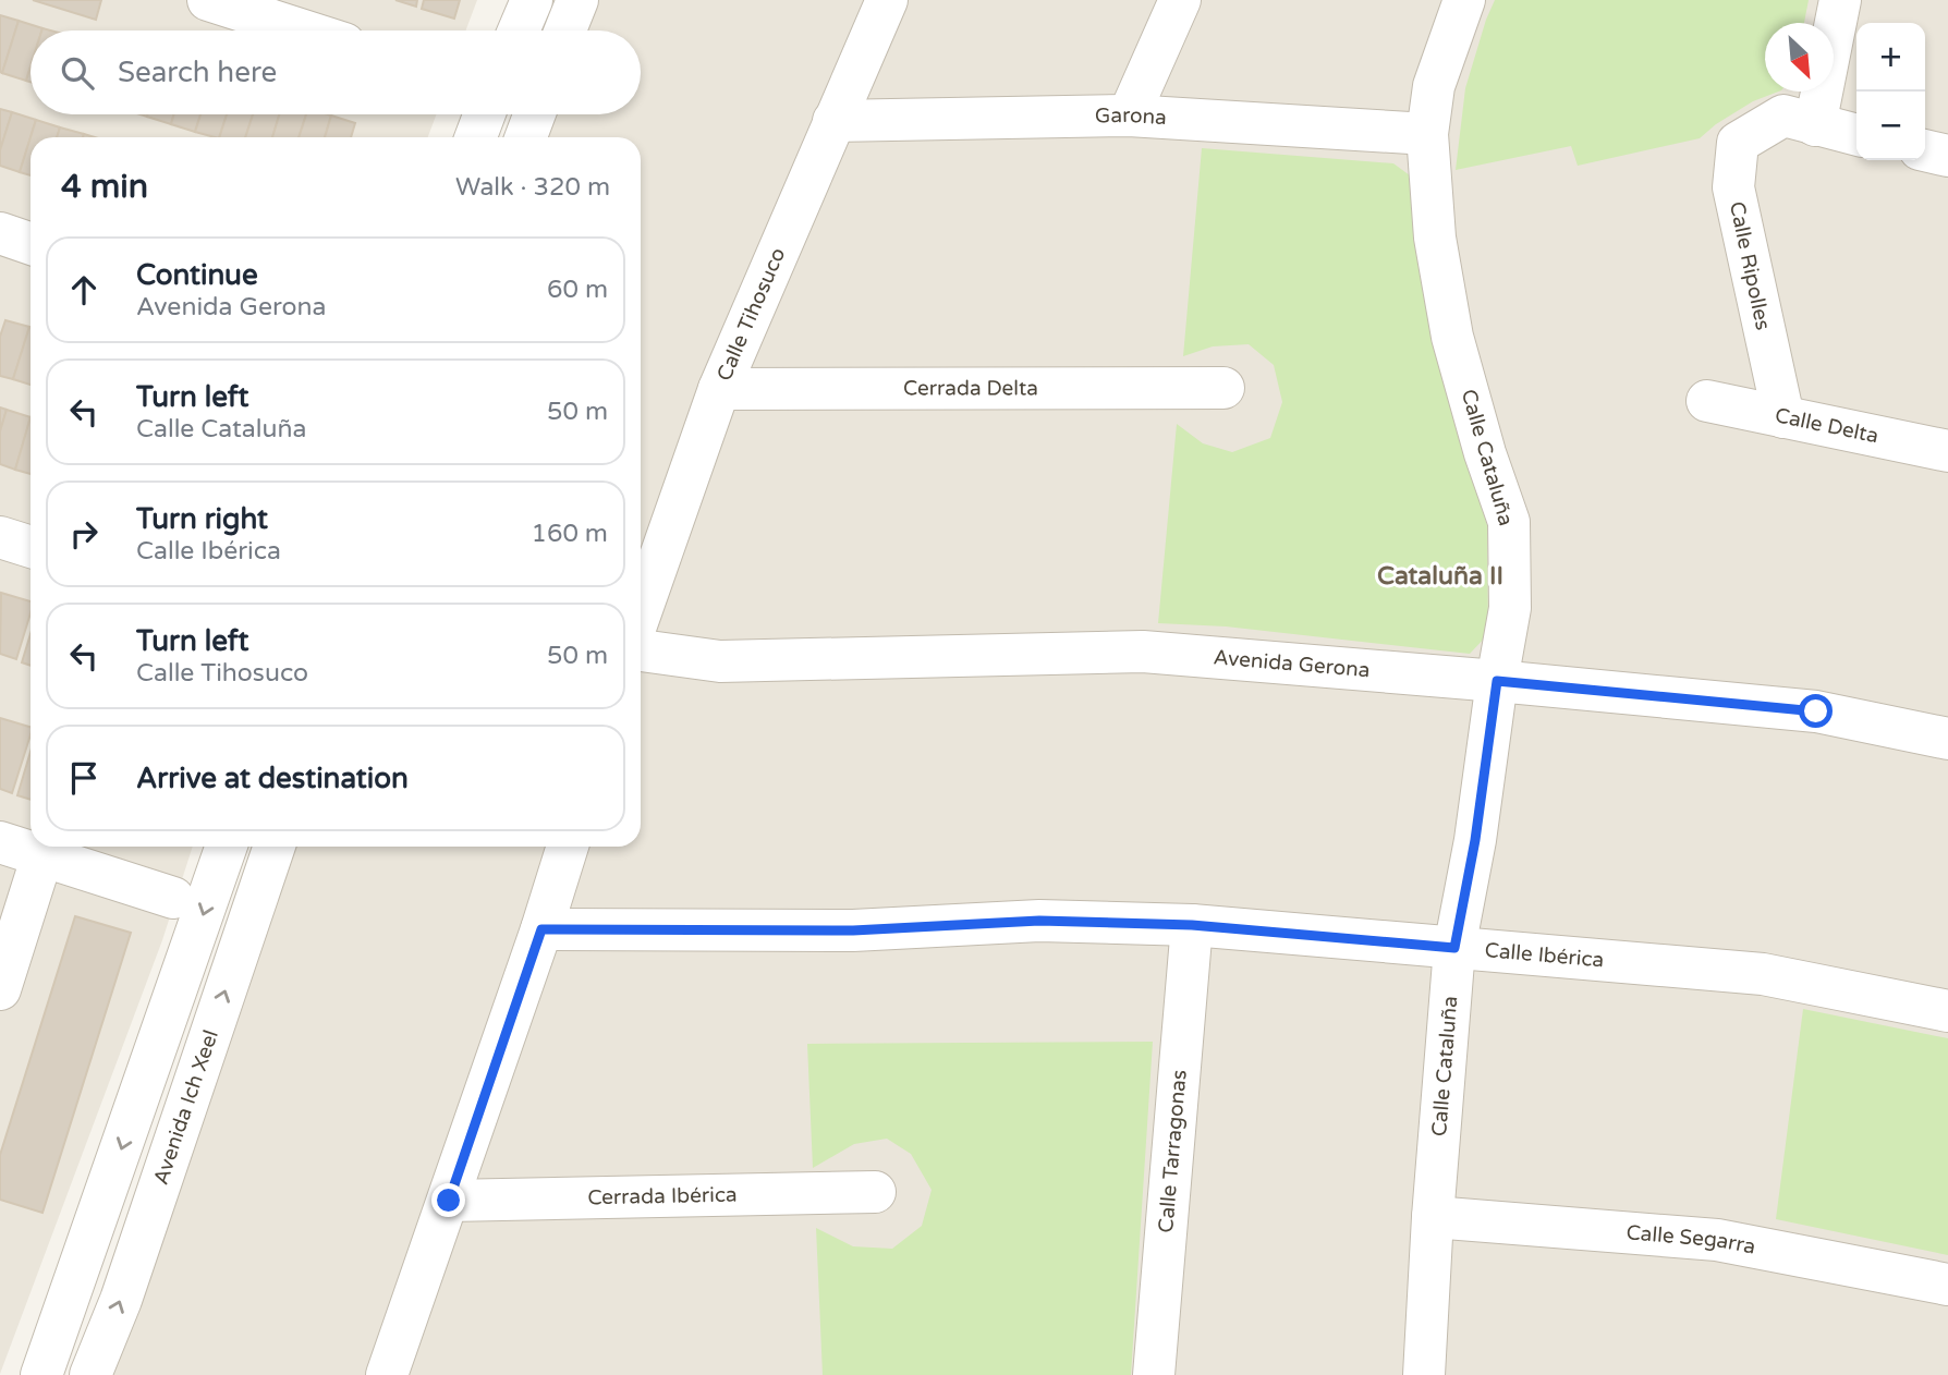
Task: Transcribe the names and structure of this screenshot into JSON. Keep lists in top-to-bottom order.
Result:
{
  "streets": {
    "street": [
      "Garona",
      "Calle Ripolles",
      "Calle Tihosuco",
      "Cerrada Delta",
      "Calle Delta",
      "Calle Cataluña",
      "Avenida Gerona",
      "Calle Ibérica",
      "Avenida Ich Xeel",
      "Calle Tarragonas",
      "Cerrada Ibérica",
      "Calle Segarra"
    ]
  },
  "crossings": [
    ["Garona", "Calle Tihosuco"],
    ["Garona", "Calle Cataluña"],
    ["Calle Ripolles", "Calle Delta"],
    ["Calle Tihosuco", "Cerrada Delta"],
    ["Calle Cataluña", "Avenida Gerona"],
    ["Calle Cataluña", "Calle Ibérica"],
    ["Calle Cataluña", "Calle Segarra"],
    ["Calle Ibérica", "Calle Tarragonas"]
  ],
  "districts": ["Cataluña II"],
  "north": "bottom right",
  "page": {
    "map_buttons": ["+", "−"],
    "search": "Search here",
    "heading": ["4 min", "Walk · 320 m"],
    "list": [
      ["Continue", "Avenida Gerona", "60 m"],
      ["Turn left", "Calle Cataluña", "50 m"],
      ["Turn right", "Calle Ibérica", "160 m"],
      ["Turn left", "Calle Tihosuco", "50 m"],
      "Arrive at destination"
    ]
  }
}
